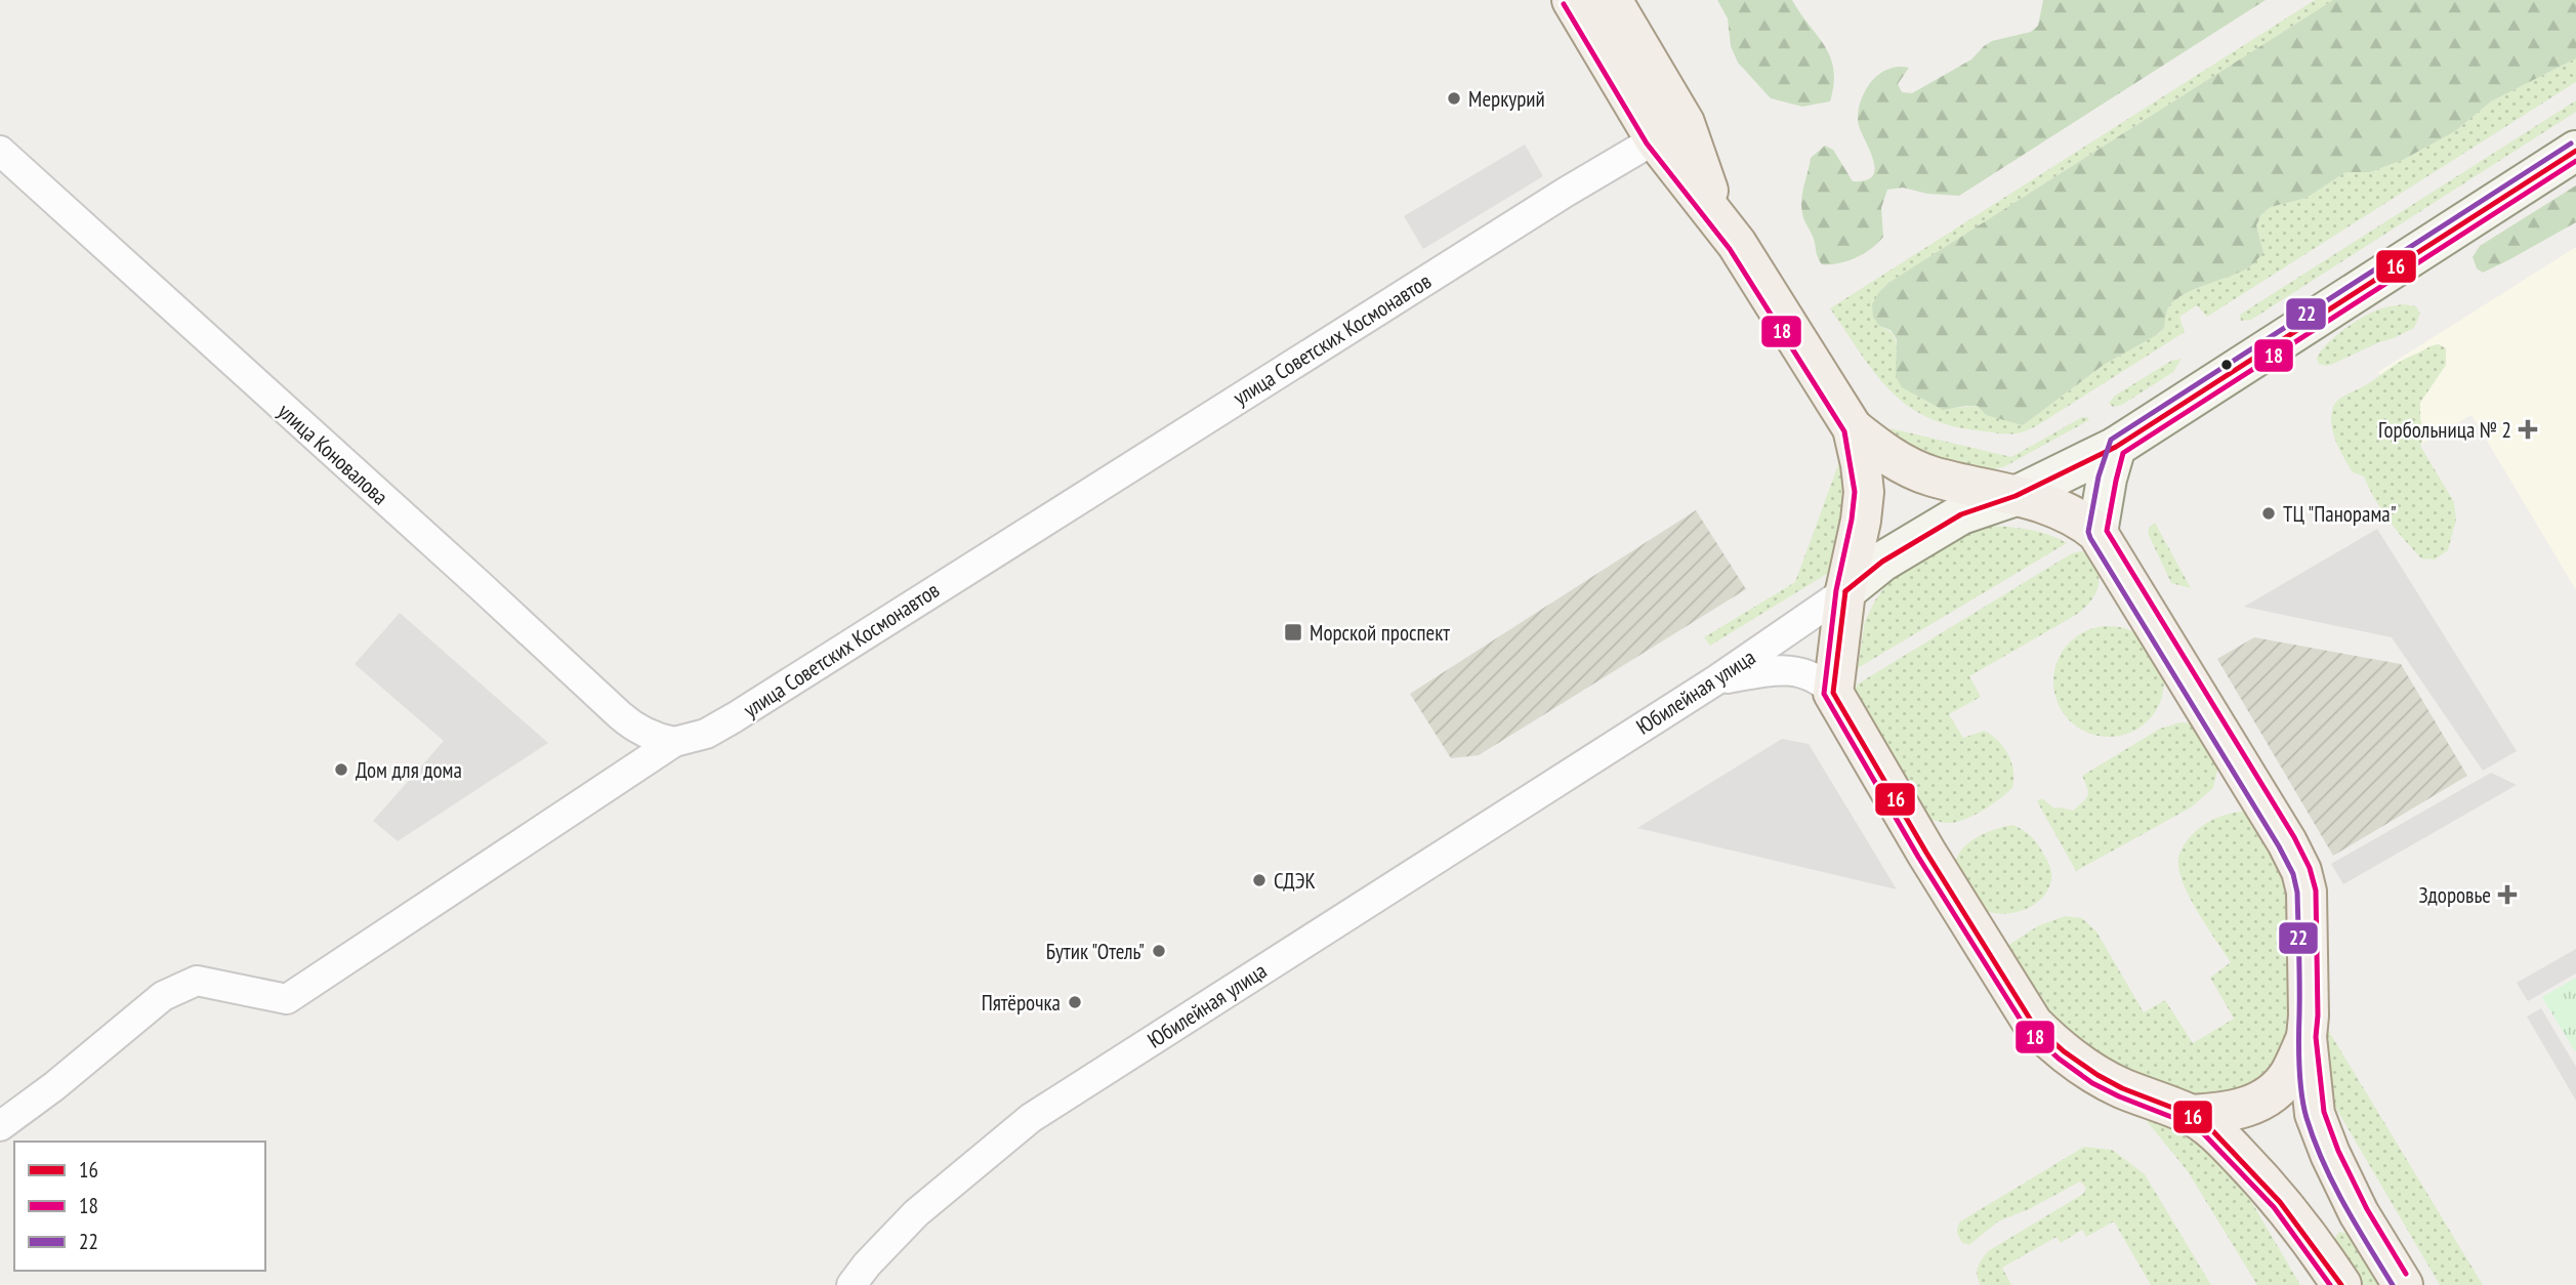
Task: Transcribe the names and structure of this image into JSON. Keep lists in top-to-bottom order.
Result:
{
  "streets": {
    "main road": ["Юбилейная улица"],
    "street": ["улица Советских Космонавтов", "улица Коновалова"]
  },
  "crossings": [
    ["улица Советских Космонавтов", "улица Коновалова"]
  ],
  "places": {
    "other": [
      "Меркурий",
      "ТЦ \"Панорама\"",
      "Дом для дома",
      "СДЭК",
      "Бутик \"Отель\"",
      "Пятёрочка"
    ],
    "health": ["Горбольница № 2", "Здоровье"],
    "transit": ["Морской проспект"]
  },
  "lines": ["transit line 18", "transit line 22", "transit line 16"],
  "legend": ["16", "18", "22"]
}
